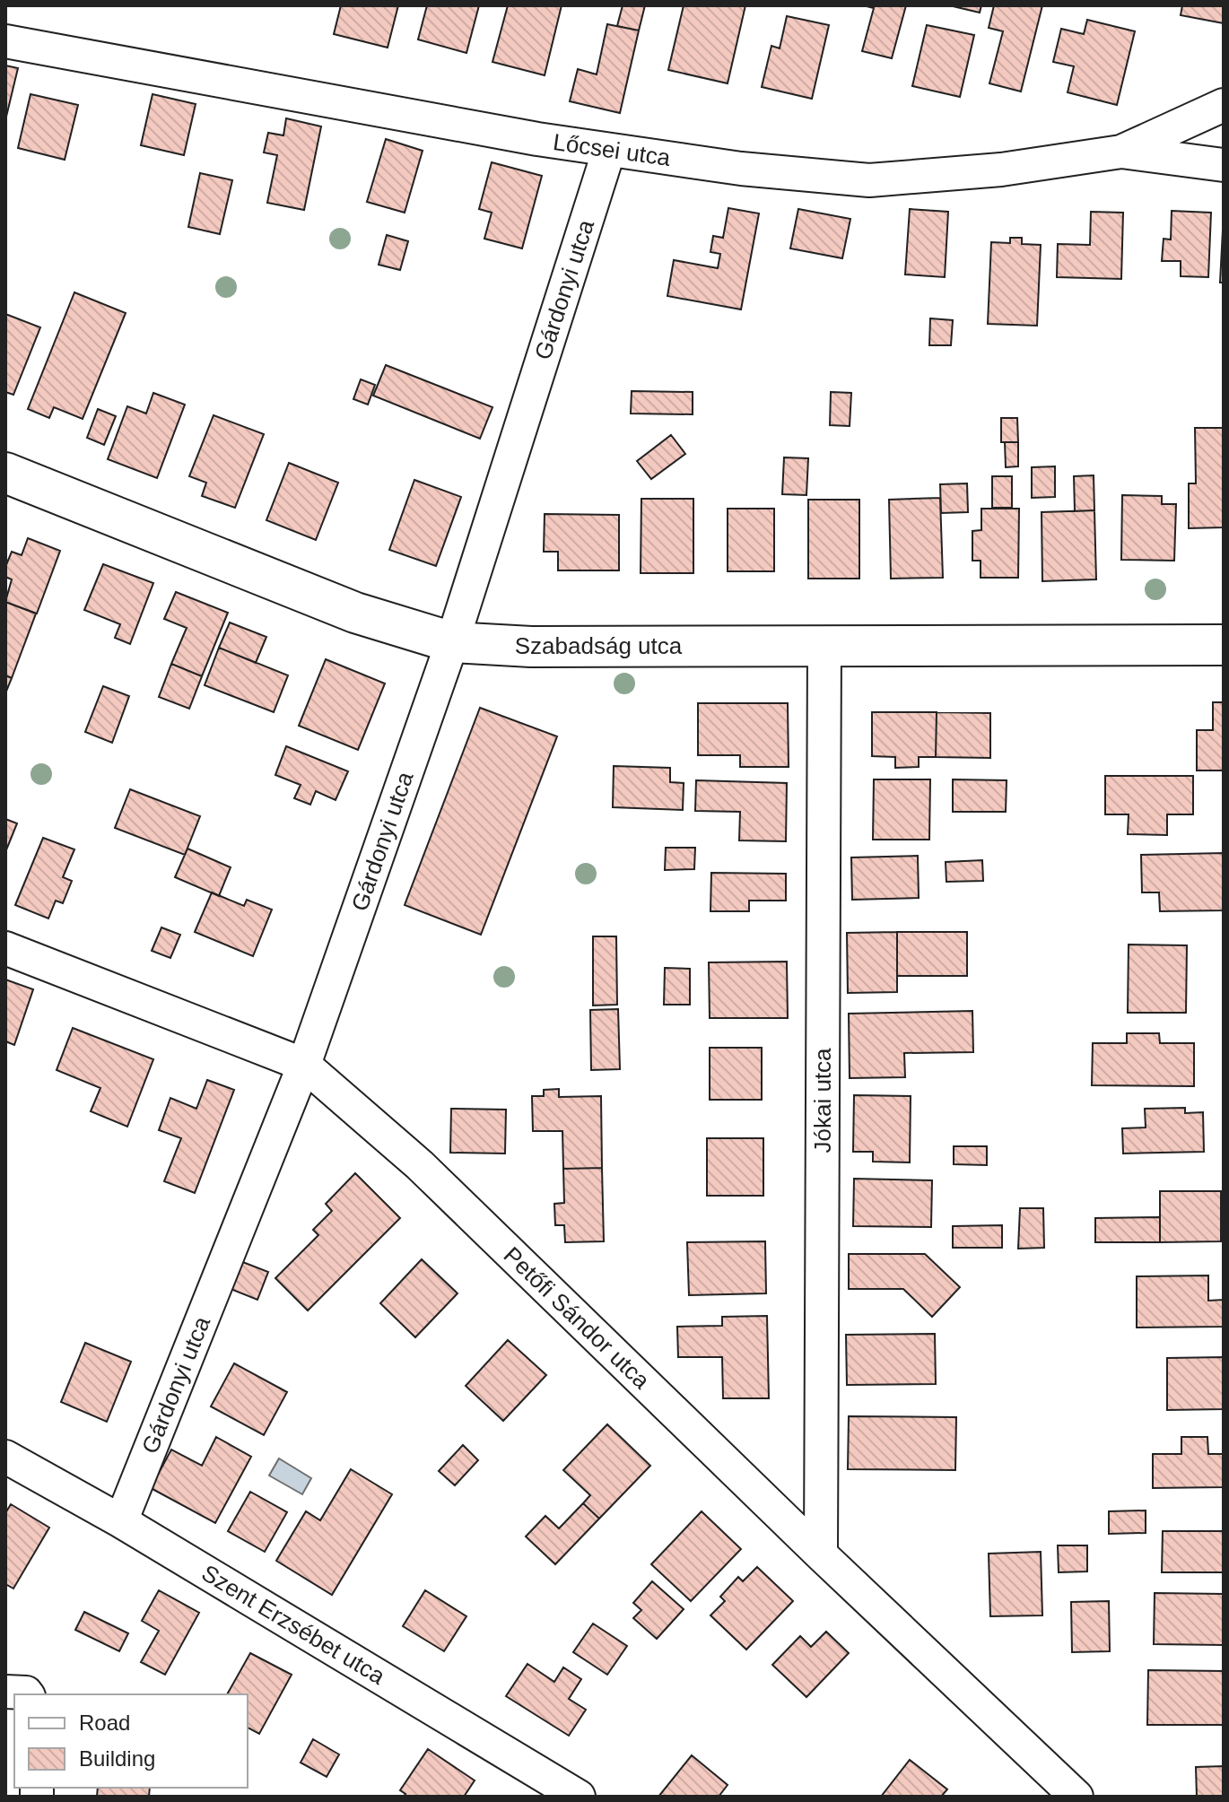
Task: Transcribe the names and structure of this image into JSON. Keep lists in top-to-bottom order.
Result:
{
  "streets": {
    "street": [
      "Lőcsei utca",
      "Gárdonyi utca",
      "Szabadság utca",
      "Jókai utca",
      "Petőfi Sándor utca",
      "Szent Erzsébet utca"
    ]
  },
  "crossings": [
    ["Lőcsei utca", "Gárdonyi utca"],
    ["Gárdonyi utca", "Szabadság utca"],
    ["Gárdonyi utca", "Petőfi Sándor utca"],
    ["Gárdonyi utca", "Szent Erzsébet utca"],
    ["Szabadság utca", "Jókai utca"],
    ["Jókai utca", "Petőfi Sándor utca"]
  ],
  "legend": ["Road", "Building"]
}
